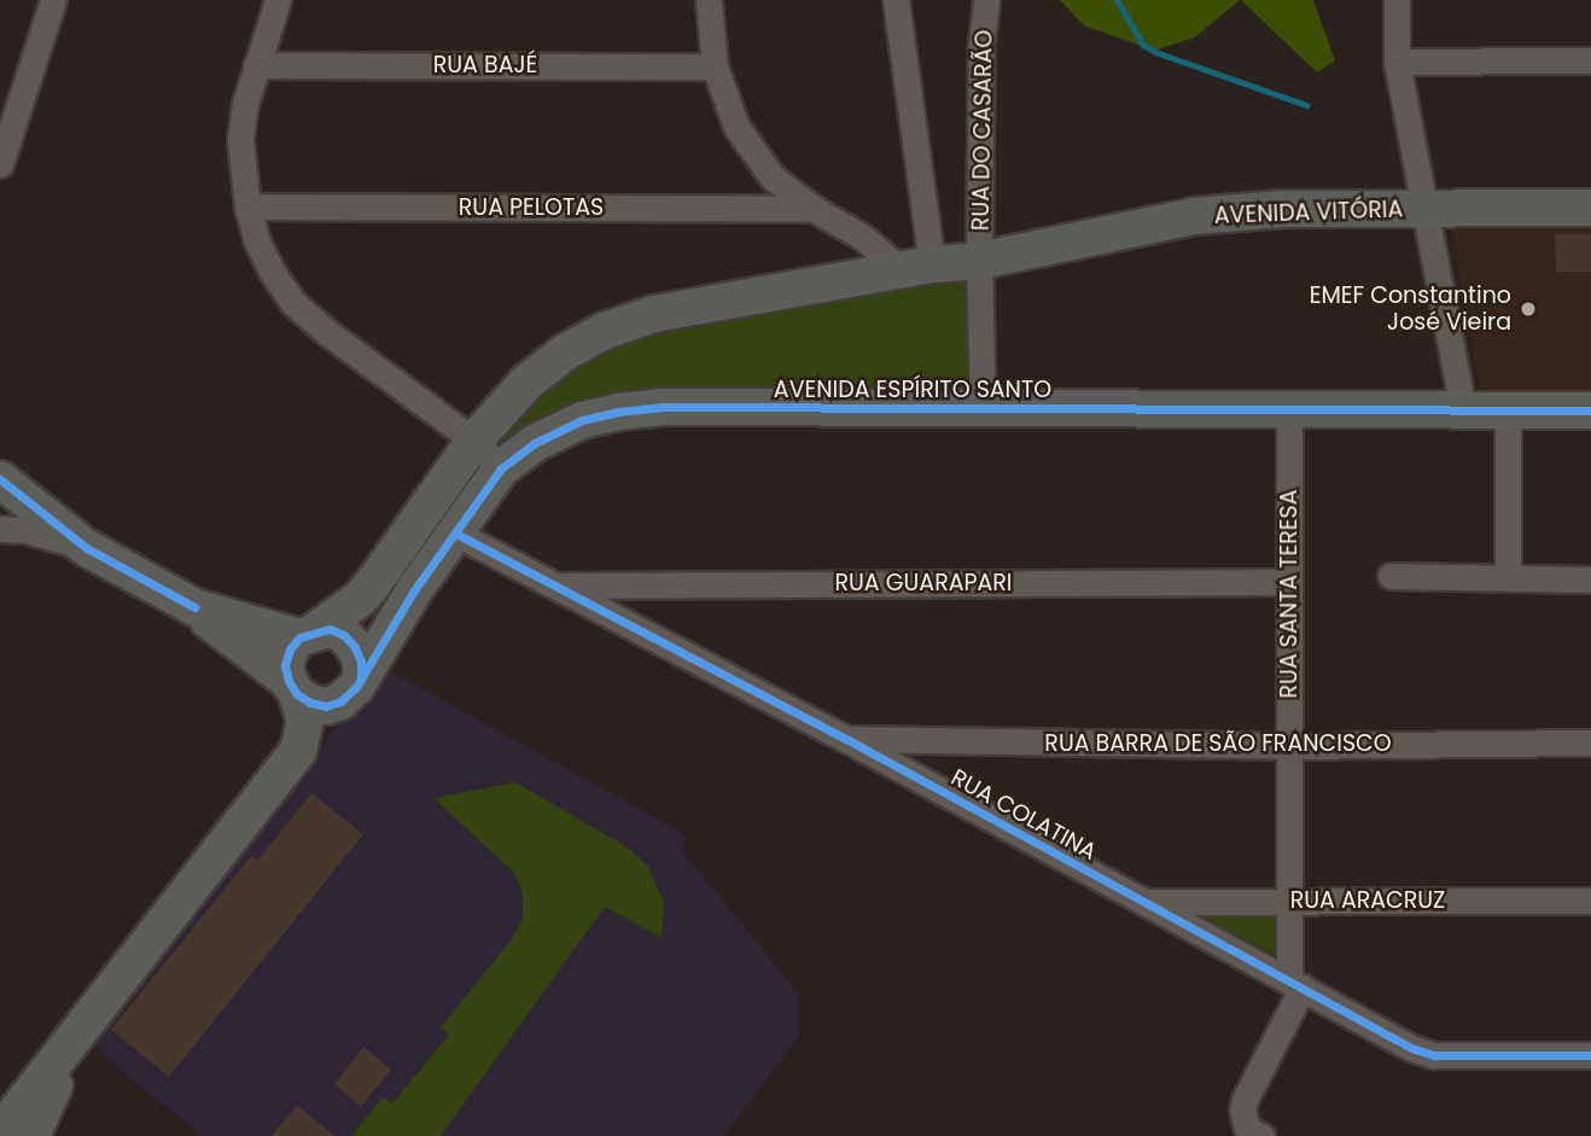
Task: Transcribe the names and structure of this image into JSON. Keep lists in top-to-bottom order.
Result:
{
  "streets": {
    "street": [
      "RUA BAJÉ",
      "RUA DO CASARÃO",
      "RUA PELOTAS",
      "AVENIDA VITÓRIA",
      "AVENIDA ESPÍRITO SANTO",
      "RUA GUARAPARI",
      "RUA SANTA TERESA",
      "RUA BARRA DE SÃO FRANCISCO",
      "RUA COLATINA",
      "RUA ARACRUZ"
    ]
  },
  "crossings": [
    ["RUA DO CASARÃO", "AVENIDA VITÓRIA"],
    ["AVENIDA VITÓRIA", "AVENIDA ESPÍRITO SANTO"],
    ["AVENIDA ESPÍRITO SANTO", "RUA SANTA TERESA"],
    ["AVENIDA ESPÍRITO SANTO", "RUA COLATINA"],
    ["RUA GUARAPARI", "RUA SANTA TERESA"],
    ["RUA GUARAPARI", "RUA COLATINA"],
    ["RUA SANTA TERESA", "RUA BARRA DE SÃO FRANCISCO"],
    ["RUA SANTA TERESA", "RUA COLATINA"],
    ["RUA SANTA TERESA", "RUA ARACRUZ"],
    ["RUA BARRA DE SÃO FRANCISCO", "RUA COLATINA"],
    ["RUA COLATINA", "RUA ARACRUZ"]
  ],
  "places": ["EMEF Constantino José Vieira"]
}
